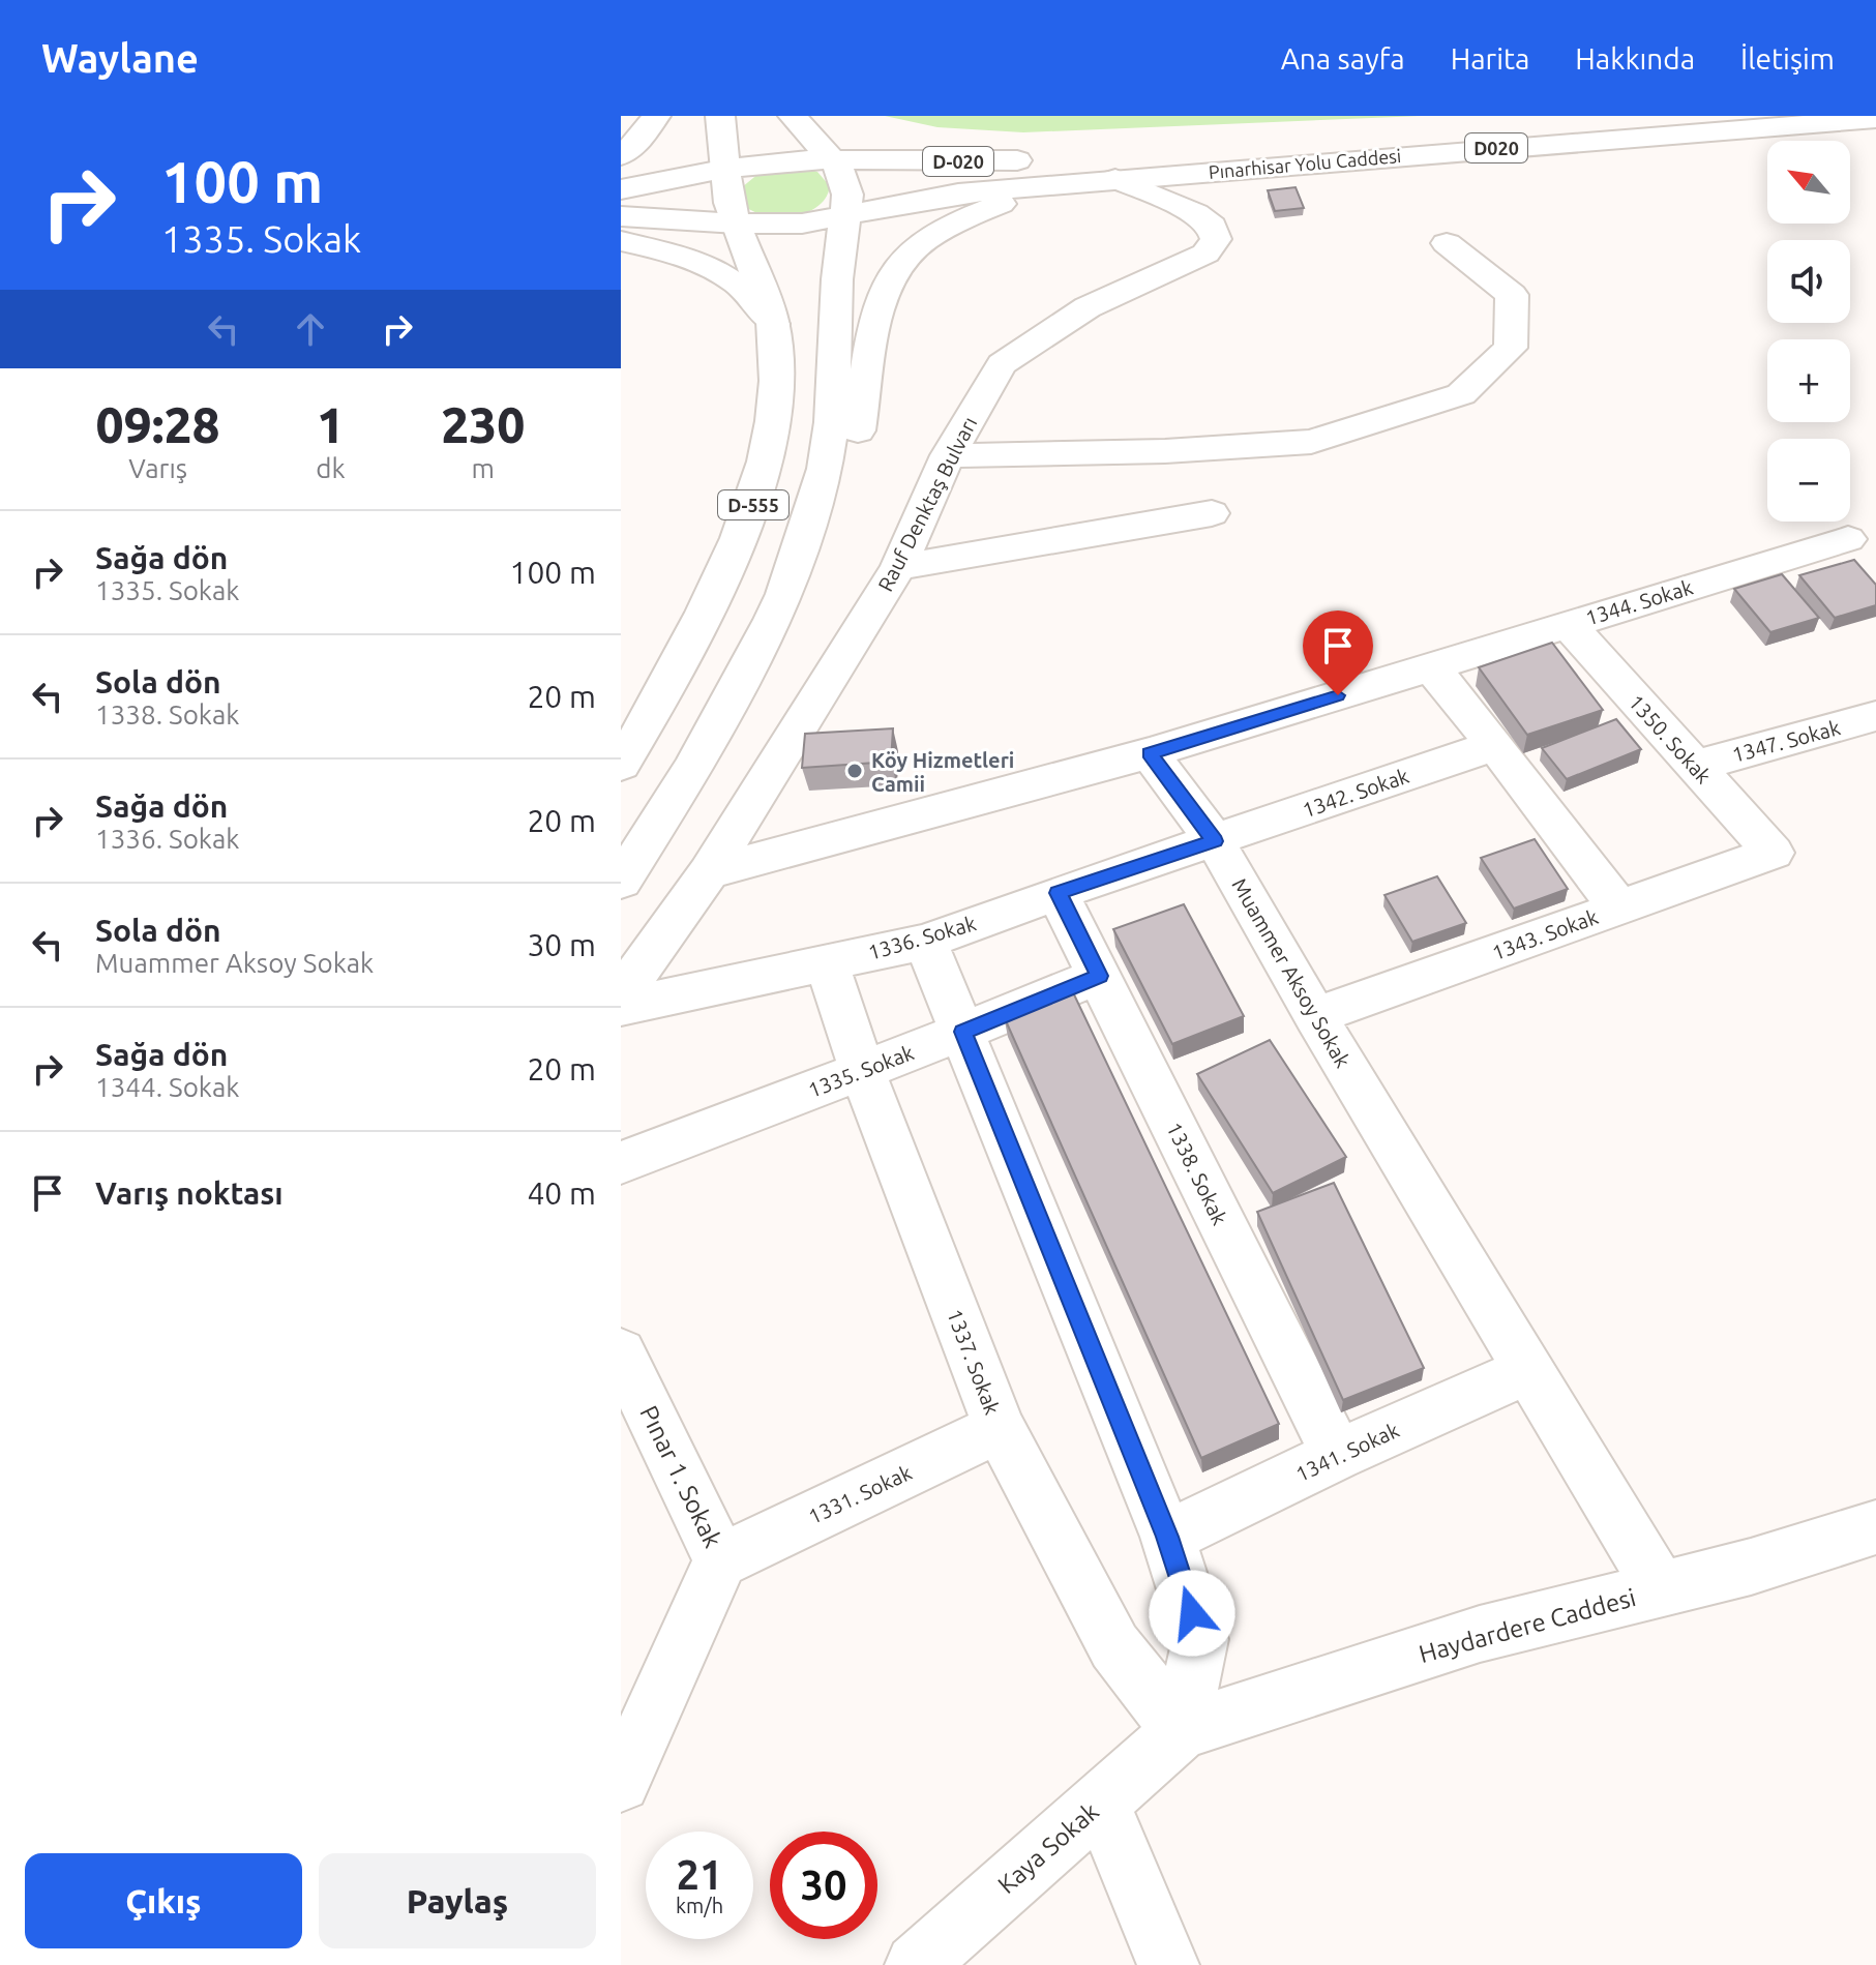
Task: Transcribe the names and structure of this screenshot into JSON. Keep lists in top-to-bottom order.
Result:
{
  "streets": {
    "main road": [
      "D020",
      "D-020",
      "Pınarhisar Yolu Caddesi",
      "Rauf Denktaş Bulvarı",
      "D-555",
      "1344. Sokak",
      "1350. Sokak",
      "1347. Sokak",
      "1342. Sokak",
      "1343. Sokak",
      "1336. Sokak",
      "Muammer Aksoy Sokak",
      "1335. Sokak",
      "1338. Sokak",
      "1337. Sokak",
      "1341. Sokak",
      "Pınar 1. Sokak",
      "1331. Sokak",
      "Haydardere Caddesi",
      "Kaya Sokak"
    ]
  },
  "crossings": [
    ["Pınarhisar Yolu Caddesi", "Rauf Denktaş Bulvarı"],
    ["Pınarhisar Yolu Caddesi", "D-555"],
    ["1344. Sokak", "1350. Sokak"],
    ["1344. Sokak", "Muammer Aksoy Sokak"],
    ["1350. Sokak", "1347. Sokak"],
    ["1350. Sokak", "1343. Sokak"],
    ["1342. Sokak", "1336. Sokak"],
    ["1342. Sokak", "Muammer Aksoy Sokak"],
    ["1343. Sokak", "Muammer Aksoy Sokak"],
    ["1336. Sokak", "Muammer Aksoy Sokak"],
    ["1336. Sokak", "1338. Sokak"],
    ["1336. Sokak", "1337. Sokak"],
    ["Muammer Aksoy Sokak", "1341. Sokak"],
    ["Muammer Aksoy Sokak", "Haydardere Caddesi"],
    ["1335. Sokak", "1338. Sokak"],
    ["1335. Sokak", "1337. Sokak"],
    ["1338. Sokak", "1341. Sokak"],
    ["1337. Sokak", "1331. Sokak"],
    ["1337. Sokak", "Haydardere Caddesi"],
    ["1337. Sokak", "Kaya Sokak"],
    ["Pınar 1. Sokak", "1331. Sokak"],
    ["Haydardere Caddesi", "Kaya Sokak"]
  ],
  "places": ["Köy Hizmetleri Camii"],
  "north": "top left",
  "page": {
    "header": "Waylane",
    "nav": [
      "Ana sayfa",
      "Harita",
      "Hakkında",
      "İletişim"
    ],
    "turn": ["100 m", "1335. Sokak"],
    "map_buttons": ["+", "−"],
    "eta": [
      "09:28",
      "Varış",
      "1",
      "dk",
      "230",
      "m"
    ],
    "list": [
      {
        "name": "Sağa dön",
        "note": "1335. Sokak",
        "value": "100 m"
      },
      {
        "name": "Sola dön",
        "note": "1338. Sokak",
        "value": "20 m"
      },
      {
        "name": "Sağa dön",
        "note": "1336. Sokak",
        "value": "20 m"
      },
      {
        "name": "Sola dön",
        "note": "Muammer Aksoy Sokak",
        "value": "30 m"
      },
      {
        "name": "Sağa dön",
        "note": "1344. Sokak",
        "value": "20 m"
      },
      {
        "name": "Varış noktası",
        "value": "40 m"
      }
    ],
    "speed": "21 km/h",
    "limit": "30",
    "buttons": ["Çıkış", "Paylaş"]
  }
}
